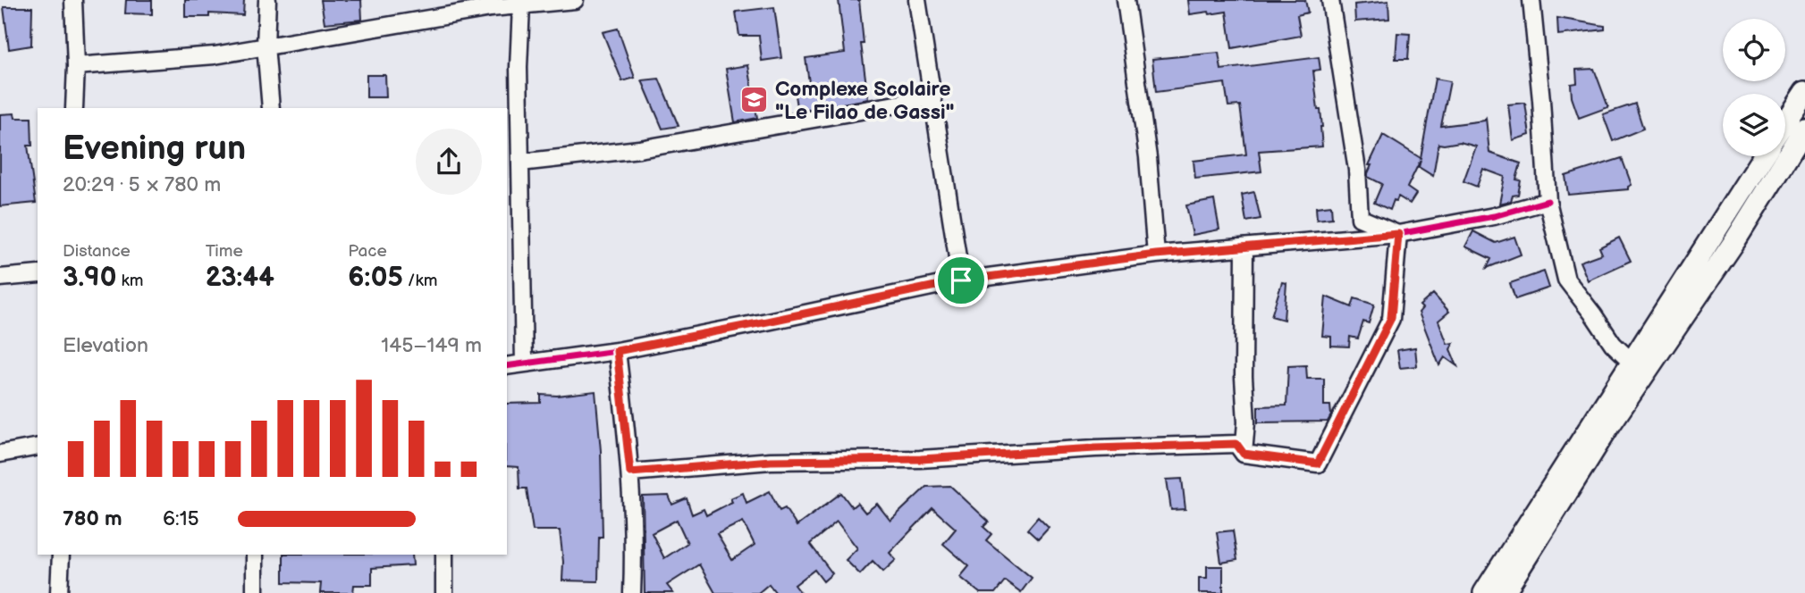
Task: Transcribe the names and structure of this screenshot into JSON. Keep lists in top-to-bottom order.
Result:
{
  "places": {
    "school or university": ["Complexe Scolaire \"Le Filao de Gassi\""]
  },
  "page": {
    "heading": ["Evening run", "20:29 · 5 × 780 m"],
    "stats": [
      ["Distance", "3.90 km"],
      ["Time", "23:44"],
      ["Pace", "6:05 /km"]
    ],
    "chart": ["Elevation", "145–149 m"],
    "list": [
      {
        "name": "780 m",
        "note": "6:15"
      }
    ]
  }
}
